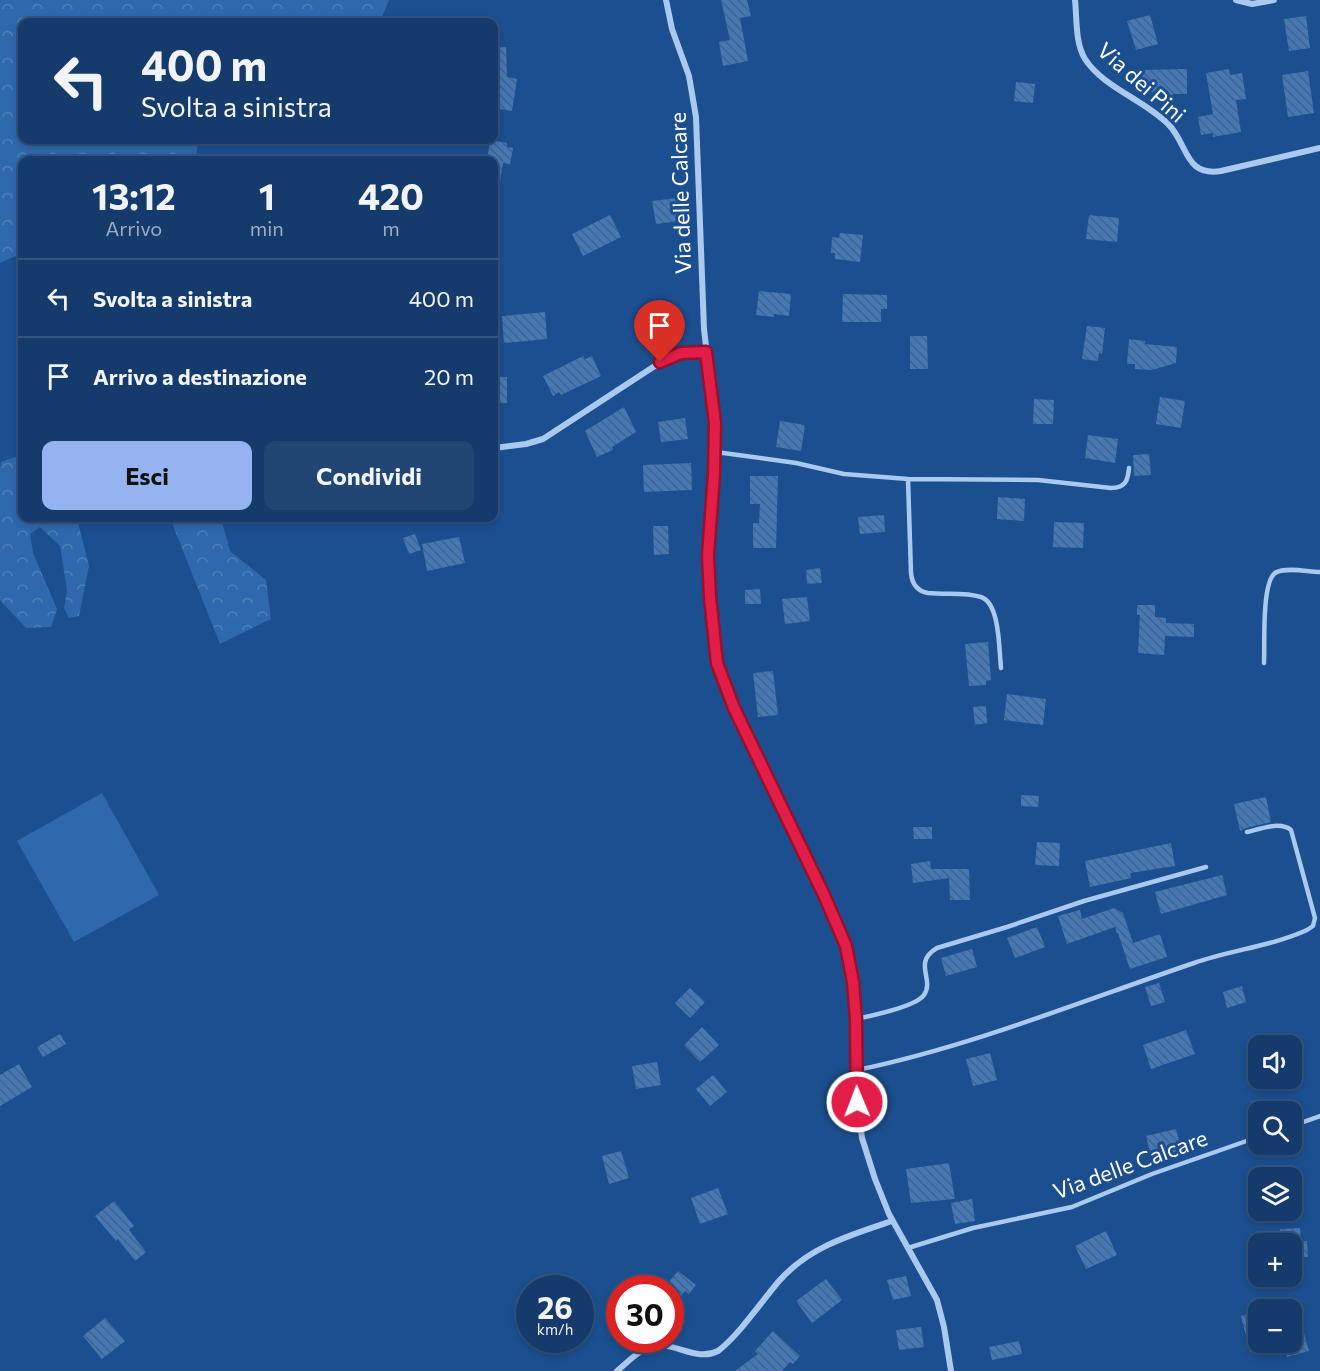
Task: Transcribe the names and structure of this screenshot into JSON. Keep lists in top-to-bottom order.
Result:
{
  "streets": {
    "street": ["Via dei Pini", "Via delle Calcare"]
  },
  "page": {
    "turn": ["400 m", "Svolta a sinistra"],
    "eta": [
      "13:12",
      "Arrivo",
      "1",
      "min",
      "420",
      "m"
    ],
    "list": [
      {
        "name": "Svolta a sinistra",
        "value": "400 m"
      },
      {
        "name": "Arrivo a destinazione",
        "value": "20 m"
      }
    ],
    "buttons": ["Esci", "Condividi"],
    "map_buttons": ["+", "−"],
    "speed": "26 km/h",
    "limit": "30"
  }
}
